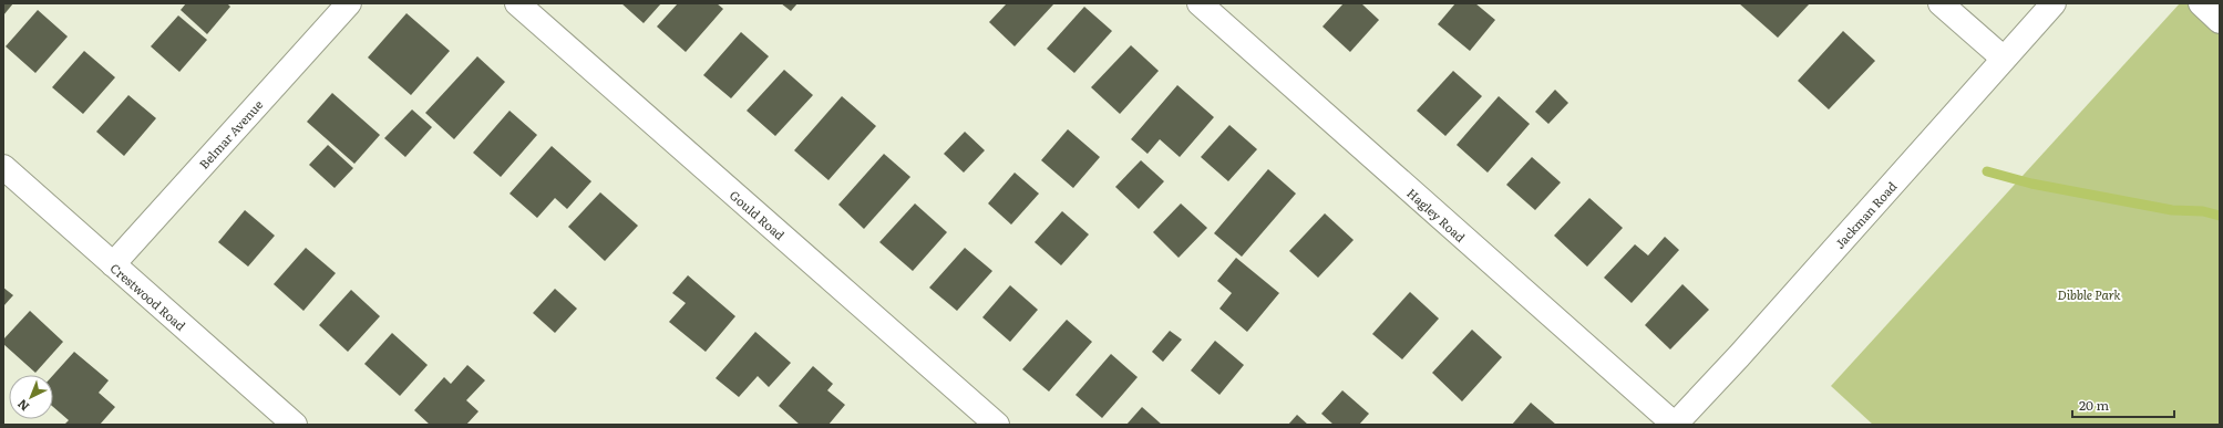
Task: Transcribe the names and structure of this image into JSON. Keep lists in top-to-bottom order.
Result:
{
  "streets": {
    "street": [
      "Belmar Avenue",
      "Gould Road",
      "Hagley Road",
      "Jackman Road",
      "Crestwood Road"
    ]
  },
  "crossings": [
    ["Belmar Avenue", "Crestwood Road"],
    ["Hagley Road", "Jackman Road"]
  ],
  "parks": ["Dibble Park"],
  "scale_bar": "20 m",
  "north": "bottom left"
}
